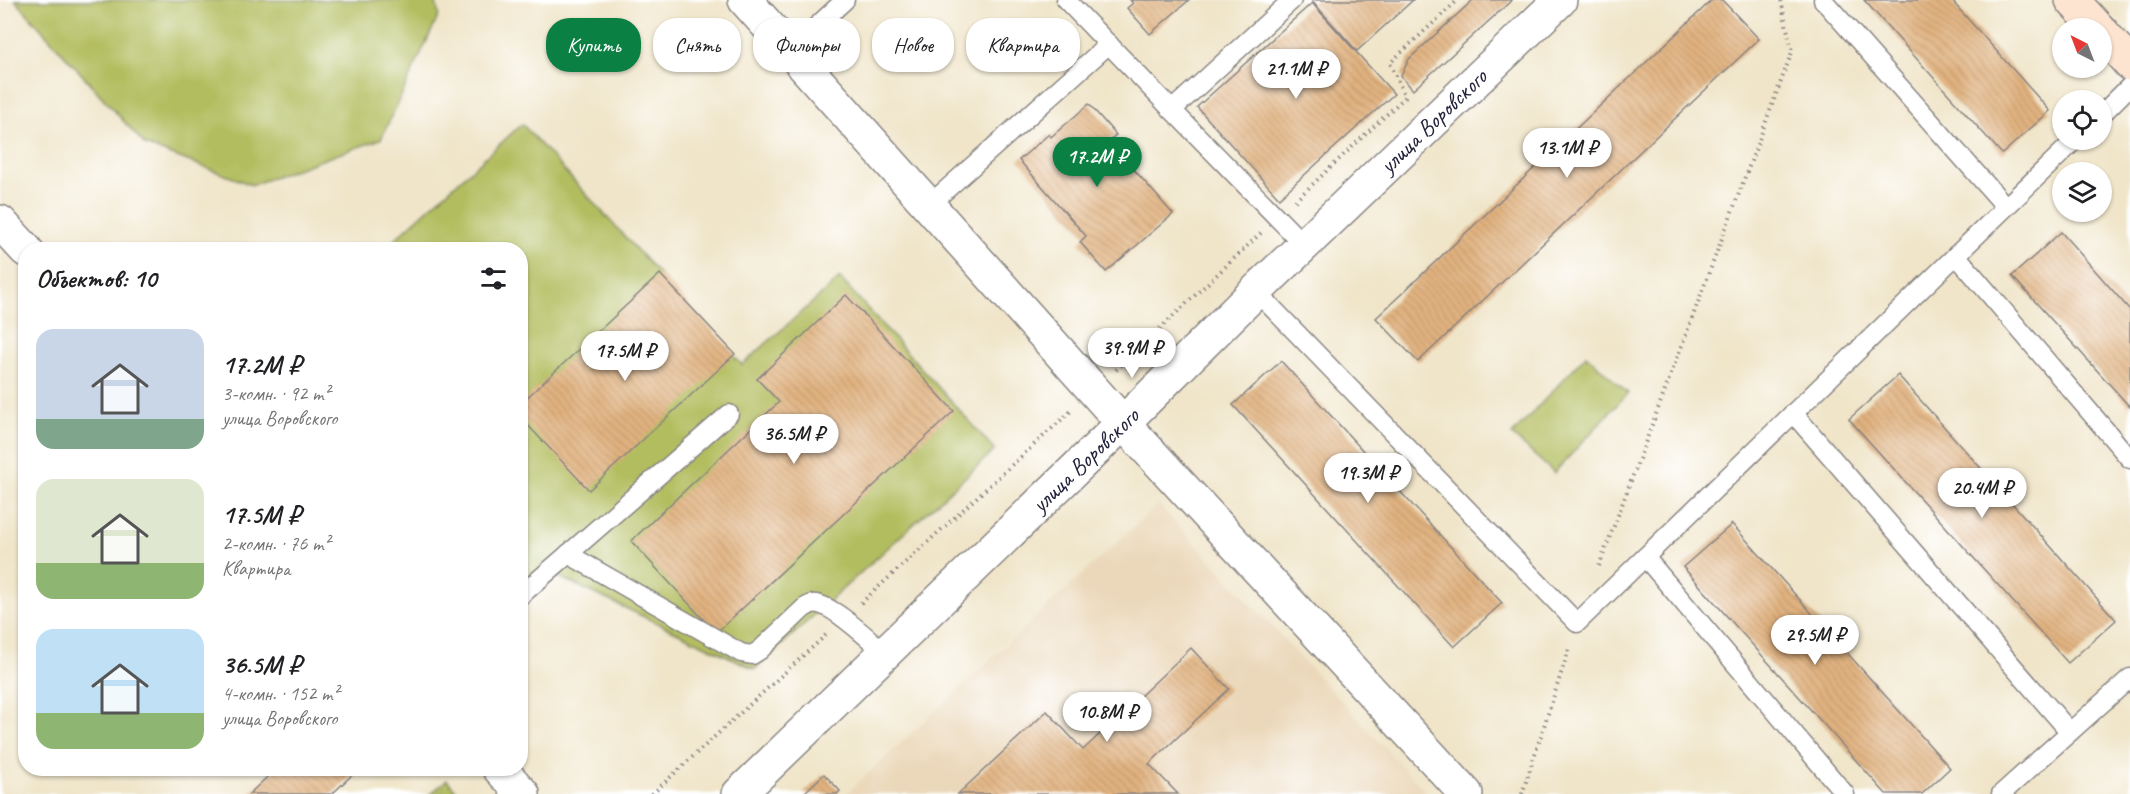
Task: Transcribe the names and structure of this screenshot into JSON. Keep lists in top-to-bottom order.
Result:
{
  "streets": {
    "street": ["улица Воровского"]
  },
  "north": "top left",
  "page": {
    "chip": [
      "Купить",
      "Снять",
      "Фильтры",
      "Новое",
      "Квартира"
    ],
    "price": [
      "21.1M ₽",
      "13.1M ₽",
      "17.2M ₽",
      "39.9M ₽",
      "17.5M ₽",
      "36.5M ₽",
      "19.3M ₽",
      "20.4M ₽",
      "29.5M ₽",
      "10.8M ₽"
    ],
    "heading": "Объектов: 10",
    "list": [
      {
        "name": "17.2M ₽",
        "note": "3-комн. · 92 m² · улица Воровского"
      },
      {
        "name": "17.5M ₽",
        "note": "2-комн. · 76 m² · Квартира"
      },
      {
        "name": "36.5M ₽",
        "note": "4-комн. · 152 m² · улица Воровского"
      }
    ]
  }
}
